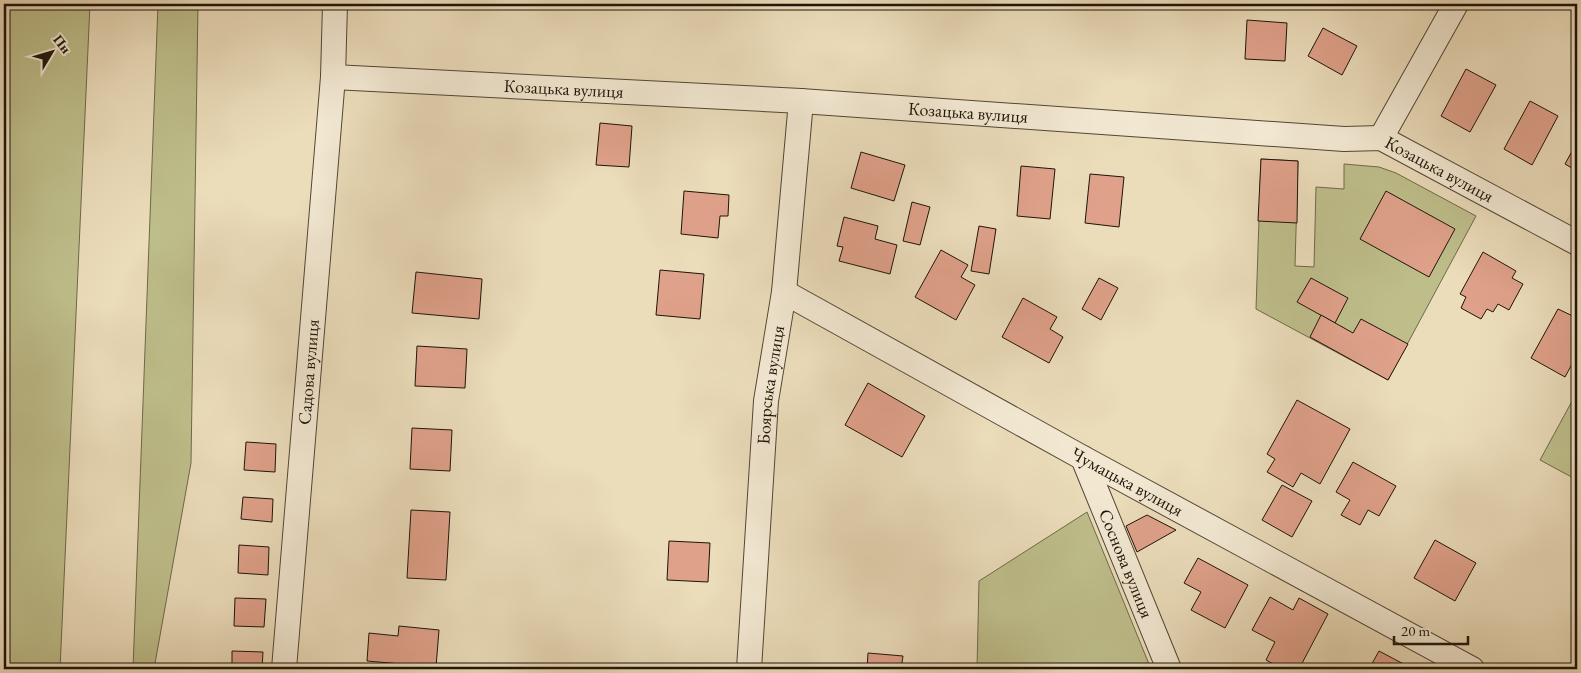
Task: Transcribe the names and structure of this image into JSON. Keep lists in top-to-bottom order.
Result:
{
  "streets": {
    "street": [
      "Козацька вулиця",
      "Садова вулиця",
      "Боярська вулиця",
      "Чумацька вулиця",
      "Соснова вулиця"
    ]
  },
  "crossings": [
    ["Козацька вулиця", "Садова вулиця"],
    ["Козацька вулиця", "Боярська вулиця"],
    ["Боярська вулиця", "Чумацька вулиця"],
    ["Чумацька вулиця", "Соснова вулиця"]
  ],
  "scale_bar": "20 m",
  "north": "top right"
}
